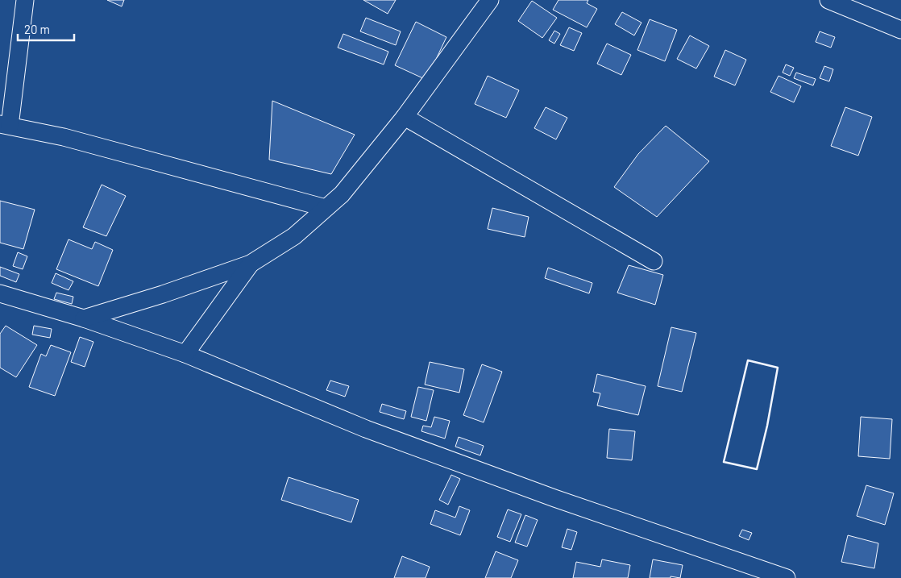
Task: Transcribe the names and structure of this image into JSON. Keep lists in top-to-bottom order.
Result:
{
  "scale_bar": "20 m"
}
